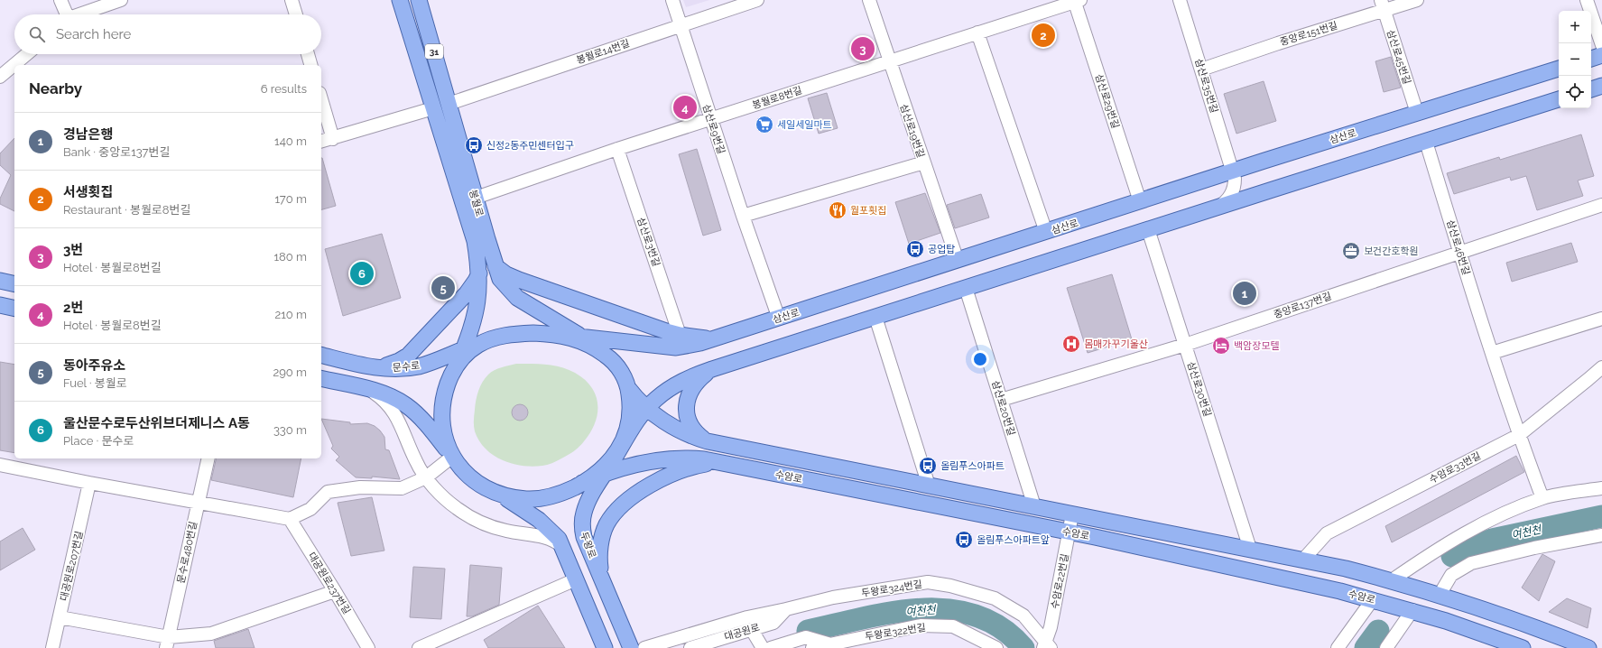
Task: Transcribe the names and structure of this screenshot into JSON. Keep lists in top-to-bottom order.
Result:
{
  "streets": {
    "main road": [
      "31",
      "삼산로",
      "봉월로",
      "문수로",
      "수암로",
      "두왕로"
    ],
    "street": [
      "중앙로151번길",
      "봉월로14번길",
      "삼산로45번길",
      "삼산로35번길",
      "봉월로8번길",
      "삼산로29번길",
      "삼산로9번길",
      "삼산로19번길",
      "삼산로3번길",
      "삼산로46번길",
      "중앙로137번길",
      "삼산로30번길",
      "삼산로20번길",
      "수암로33번길",
      "문수로480번길",
      "대공원로207번길",
      "수암로22번길",
      "대공원로237번길",
      "두왕로324번길",
      "대공원로",
      "두왕로322번길"
    ]
  },
  "crossings": [
    ["중앙로151번길", "삼산로45번길"],
    ["중앙로151번길", "삼산로35번길"],
    ["봉월로14번길", "삼산로9번길"],
    ["봉월로14번길", "봉월로"],
    ["삼산로45번길", "삼산로"],
    ["삼산로35번길", "삼산로"],
    ["봉월로8번길", "삼산로29번길"],
    ["봉월로8번길", "삼산로9번길"],
    ["봉월로8번길", "삼산로19번길"],
    ["봉월로8번길", "봉월로"],
    ["봉월로8번길", "삼산로3번길"],
    ["삼산로29번길", "삼산로"],
    ["삼산로9번길", "삼산로"],
    ["삼산로19번길", "삼산로"],
    ["삼산로", "봉월로"],
    ["삼산로", "문수로"],
    ["봉월로", "문수로"],
    ["삼산로46번길", "중앙로137번길"],
    ["삼산로46번길", "수암로33번길"],
    ["중앙로137번길", "삼산로30번길"],
    ["중앙로137번길", "삼산로20번길"],
    ["삼산로30번길", "수암로"],
    ["삼산로20번길", "수암로"],
    ["수암로33번길", "수암로"],
    ["수암로", "두왕로"],
    ["수암로", "수암로22번길"],
    ["수암로22번길", "두왕로324번길"],
    ["두왕로324번길", "대공원로"]
  ],
  "water": ["여천천"],
  "places": {
    "supermarket": ["세일세일마트"],
    "bus stop": [
      "신정2동주민센터입구",
      "공업탑",
      "올림푸스아파트",
      "올림푸스아파트앞"
    ],
    "restaurant": ["월포횟집"],
    "office": ["보건간호학원"],
    "hospital": ["몸매가꾸기울산"],
    "hotel": ["백암장모텔"]
  },
  "page": {
    "map_buttons": ["+", "−"],
    "search": "Search here",
    "pins": [
      "2",
      "3",
      "4",
      "6",
      "5",
      "1"
    ],
    "heading": ["Nearby", "6 results"],
    "list": [
      {
        "mark": "1",
        "name": "경남은행",
        "note": "Bank · 중앙로137번길",
        "value": "140 m"
      },
      {
        "mark": "2",
        "name": "서생횟집",
        "note": "Restaurant · 봉월로8번길",
        "value": "170 m"
      },
      {
        "mark": "3",
        "name": "3번",
        "note": "Hotel · 봉월로8번길",
        "value": "180 m"
      },
      {
        "mark": "4",
        "name": "2번",
        "note": "Hotel · 봉월로8번길",
        "value": "210 m"
      },
      {
        "mark": "5",
        "name": "동아주유소",
        "note": "Fuel · 봉월로",
        "value": "290 m"
      },
      {
        "mark": "6",
        "name": "울산문수로두산위브더제니스 A동",
        "note": "Place · 문수로",
        "value": "330 m"
      }
    ]
  }
}
